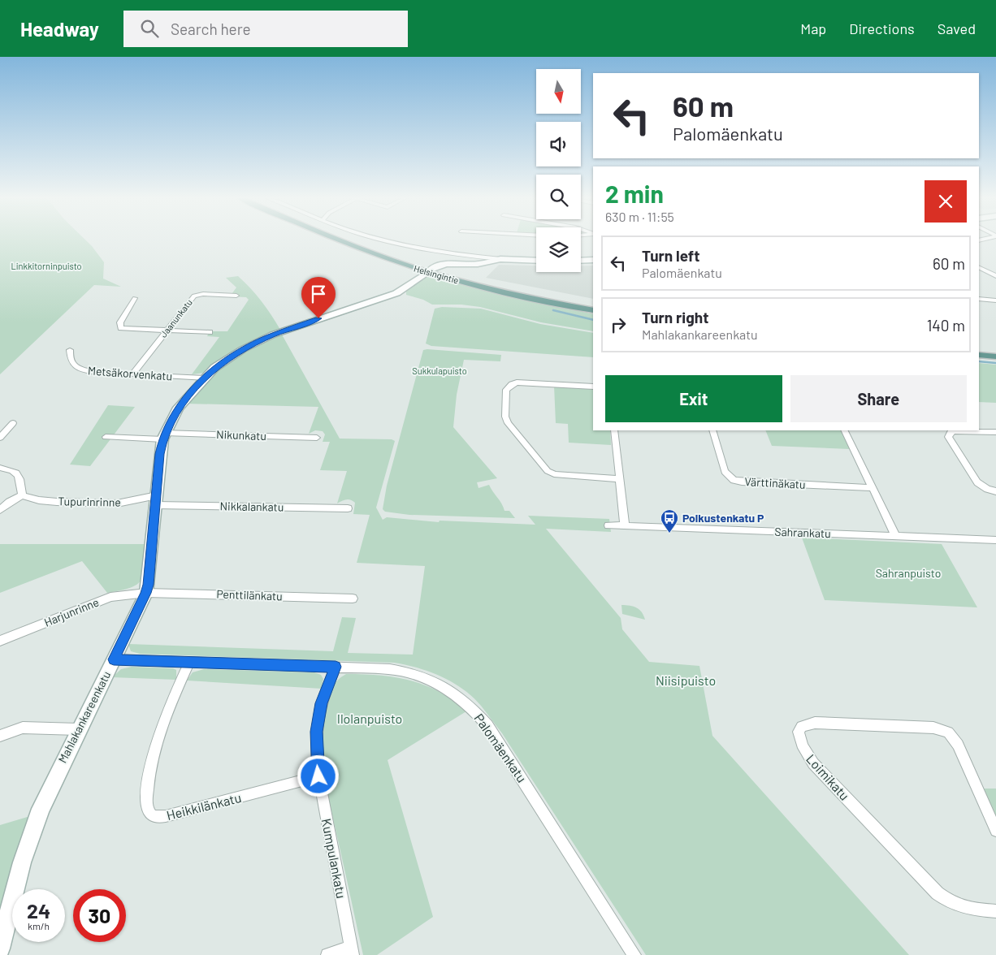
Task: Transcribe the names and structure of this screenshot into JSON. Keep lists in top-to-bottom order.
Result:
{
  "streets": {
    "main road": ["Helsingintie"],
    "street": [
      "Jaanunkatu",
      "Metsäkorvenkatu",
      "Nikunkatu",
      "Värttinäkatu",
      "Tupurinrinne",
      "Nikkalankatu",
      "Sahrankatu",
      "Penttilänkatu",
      "Harjunrinne",
      "Mahlakankareenkatu",
      "Palomäenkatu",
      "Loimikatu",
      "Heikkilänkatu",
      "Kumpulankatu"
    ]
  },
  "crossings": [
    ["Jaanunkatu", "Metsäkorvenkatu"],
    ["Metsäkorvenkatu", "Mahlakankareenkatu"],
    ["Nikunkatu", "Mahlakankareenkatu"],
    ["Tupurinrinne", "Nikkalankatu"],
    ["Tupurinrinne", "Mahlakankareenkatu"],
    ["Nikkalankatu", "Mahlakankareenkatu"],
    ["Penttilänkatu", "Harjunrinne"],
    ["Penttilänkatu", "Mahlakankareenkatu"],
    ["Harjunrinne", "Mahlakankareenkatu"],
    ["Mahlakankareenkatu", "Palomäenkatu"],
    ["Palomäenkatu", "Heikkilänkatu"],
    ["Palomäenkatu", "Kumpulankatu"],
    ["Heikkilänkatu", "Kumpulankatu"]
  ],
  "parks": [
    "Linkkitorninpuisto",
    "Sukkulapuisto",
    "Sahranpuisto",
    "Niisipuisto",
    "Ilolanpuisto"
  ],
  "places": {
    "bus stop": ["Polkustenkatu P"]
  },
  "north": "bottom",
  "page": {
    "header": "Headway",
    "search": "Search here",
    "nav": ["Map", "Directions", "Saved"],
    "turn": ["60 m", "Palomäenkatu"],
    "heading": ["2 min", "630 m · 11:55"],
    "list": [
      {
        "name": "Turn left",
        "note": "Palomäenkatu",
        "value": "60 m"
      },
      {
        "name": "Turn right",
        "note": "Mahlakankareenkatu",
        "value": "140 m"
      }
    ],
    "buttons": ["Exit", "Share"],
    "speed": "24 km/h",
    "limit": "30"
  }
}
